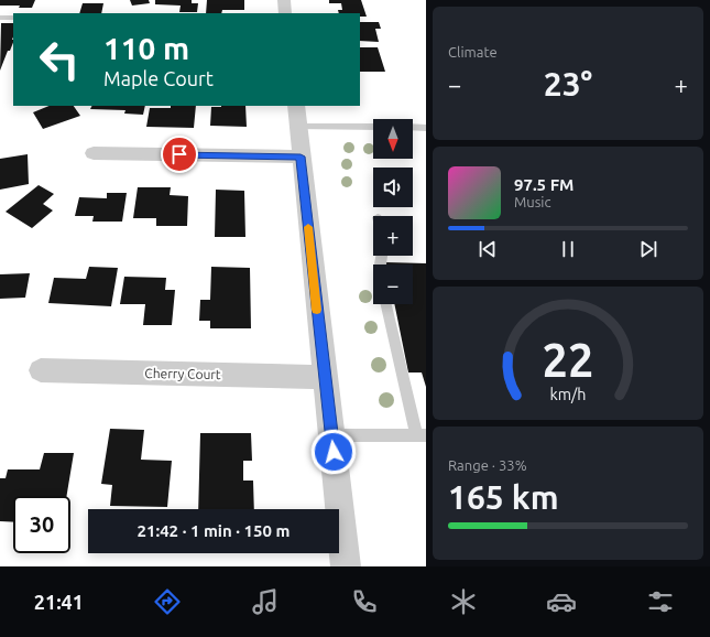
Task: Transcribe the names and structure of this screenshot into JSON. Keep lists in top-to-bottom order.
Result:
{
  "streets": {
    "street": ["Cherry Court"]
  },
  "north": "bottom",
  "page": {
    "tile": [
      "Climate",
      ["Range · 33%", "165 km"]
    ],
    "turn": ["110 m", "Maple Court"],
    "heat": ["−", "23°", "+"],
    "map_buttons": ["+", "−"],
    "song": ["97.5 FM", "Music"],
    "limit": "30",
    "trip": "21:42 · 1 min · 150 m",
    "tabs": "21:41",
    "gauge": ["22", "km/h"]
  }
}
